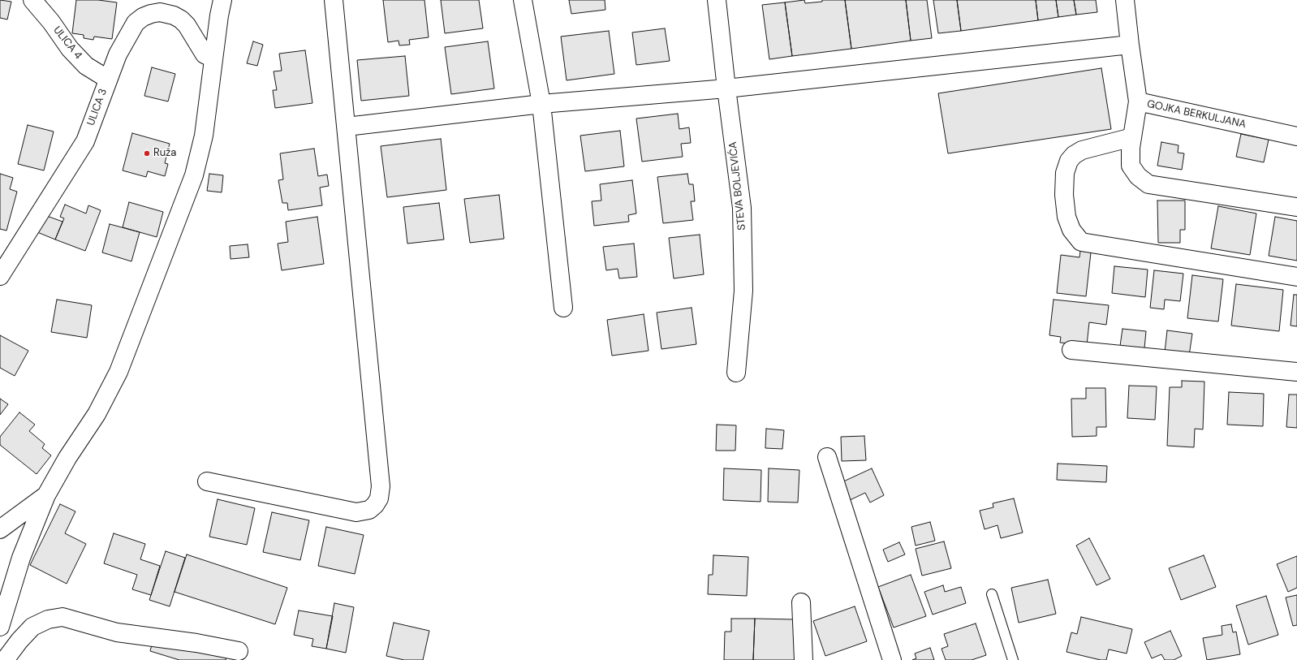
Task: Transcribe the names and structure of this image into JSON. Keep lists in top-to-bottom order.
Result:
{
  "streets": {
    "street": [
      "ULICA 4",
      "ULICA 3",
      "GOJKA BERKULJANA",
      "STEVA BOLJEVIĆA"
    ]
  },
  "crossings": [
    ["ULICA 4", "ULICA 3"]
  ],
  "places": ["Ruža"]
}
